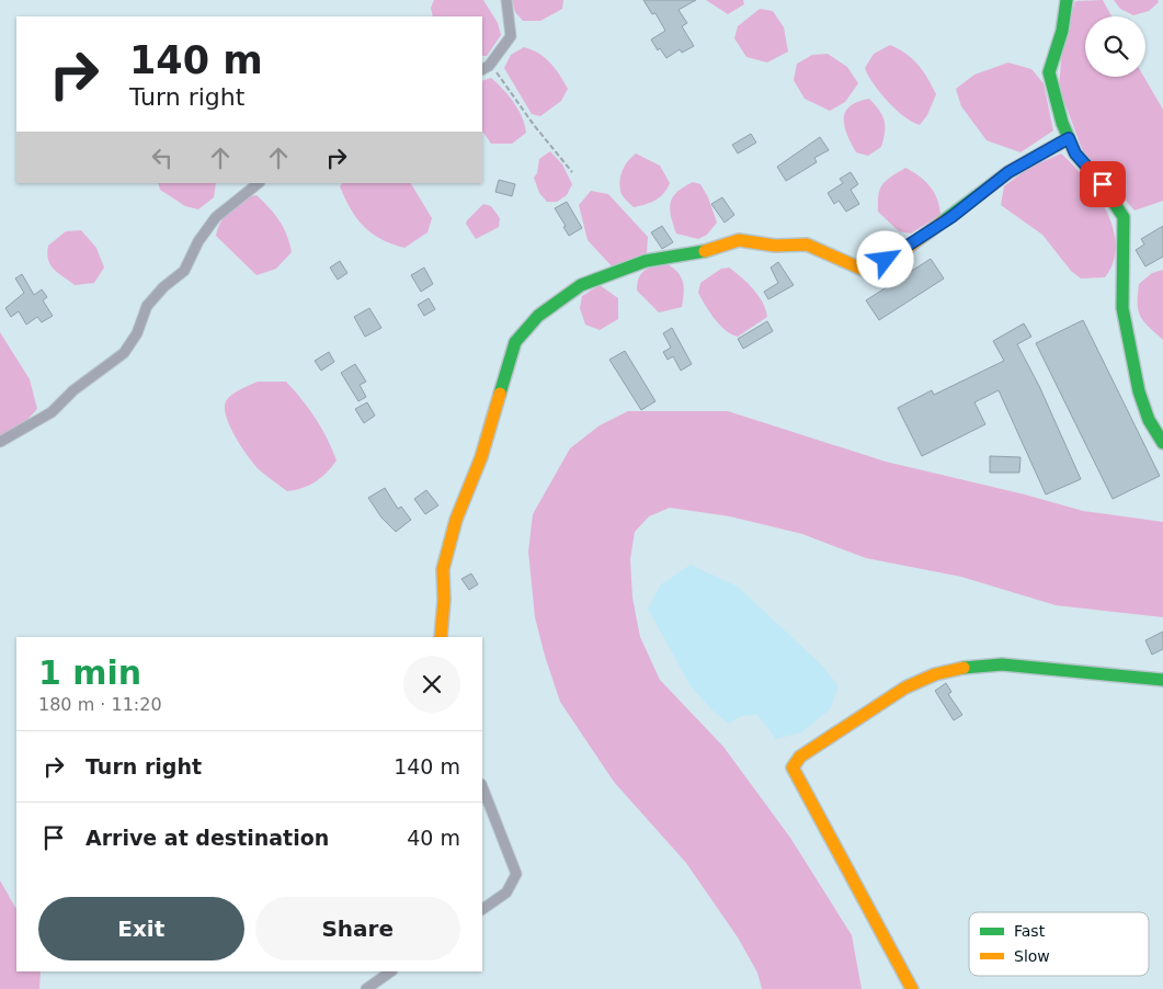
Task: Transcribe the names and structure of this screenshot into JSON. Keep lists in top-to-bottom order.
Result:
{
  "legend": ["Fast", "Slow"],
  "page": {
    "turn": ["140 m", "Turn right"],
    "heading": ["1 min", "180 m · 11:20"],
    "list": [
      {
        "name": "Turn right",
        "value": "140 m"
      },
      {
        "name": "Arrive at destination",
        "value": "40 m"
      }
    ],
    "buttons": ["Exit", "Share"]
  }
}
